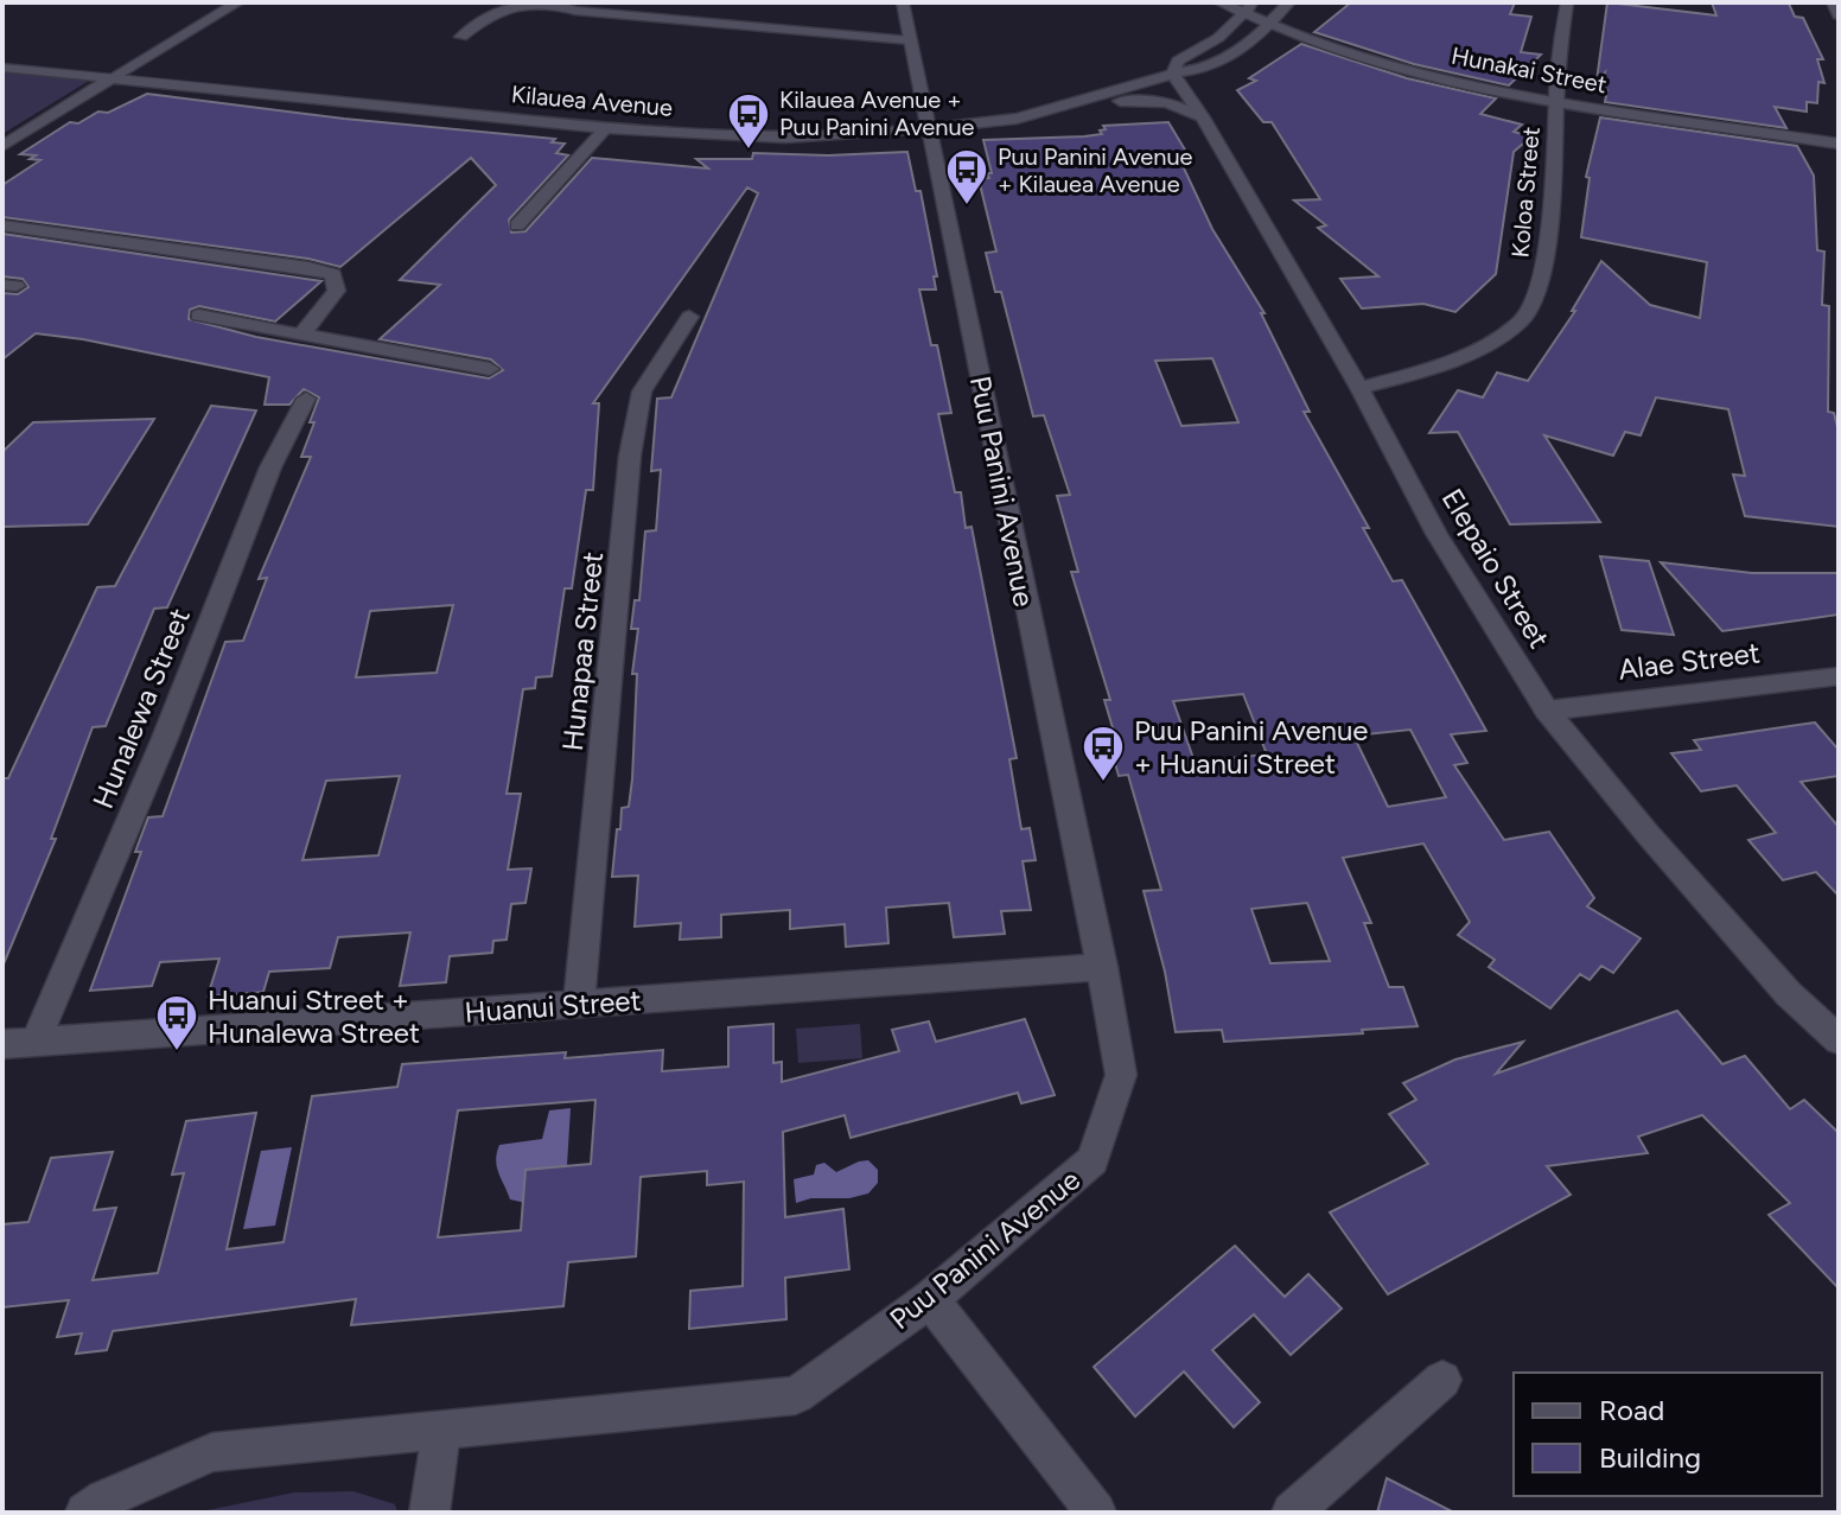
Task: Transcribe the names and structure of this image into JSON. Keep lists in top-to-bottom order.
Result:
{
  "streets": {
    "street": [
      "Hunakai Street",
      "Kilauea Avenue",
      "Koloa Street",
      "Puu Panini Avenue",
      "Elepaio Street",
      "Hunapaa Street",
      "Alae Street",
      "Hunalewa Street",
      "Huanui Street"
    ]
  },
  "crossings": [
    ["Hunakai Street", "Kilauea Avenue"],
    ["Hunakai Street", "Koloa Street"],
    ["Kilauea Avenue", "Puu Panini Avenue"],
    ["Kilauea Avenue", "Elepaio Street"],
    ["Koloa Street", "Elepaio Street"],
    ["Puu Panini Avenue", "Huanui Street"],
    ["Elepaio Street", "Alae Street"],
    ["Hunapaa Street", "Huanui Street"],
    ["Hunalewa Street", "Huanui Street"]
  ],
  "places": {
    "bus stop": [
      "Kilauea Avenue + Puu Panini Avenue",
      "Puu Panini Avenue + Kilauea Avenue",
      "Puu Panini Avenue + Huanui Street",
      "Huanui Street + Hunalewa Street"
    ]
  },
  "legend": ["Road", "Building"]
}
